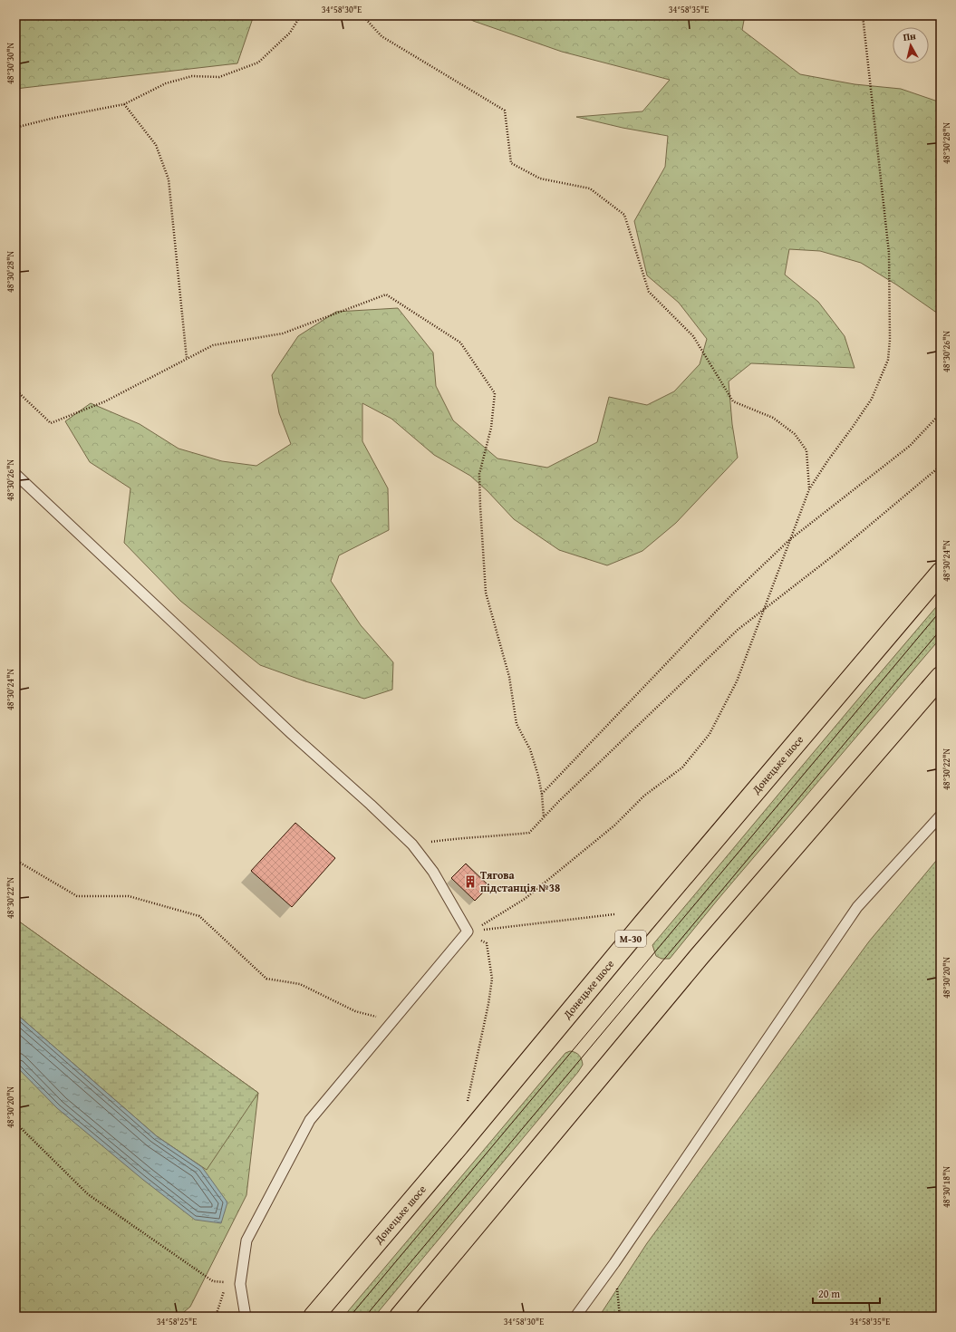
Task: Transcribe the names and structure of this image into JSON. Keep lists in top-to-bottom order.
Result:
{
  "streets": {
    "highway": ["Донецьке шосе", "М-30"]
  },
  "places": {
    "building": ["Тягова пiдстанцiя №38"]
  },
  "scale_bar": "20 m",
  "north": "top",
  "coordinates": [
    "34°58'30\"E",
    "34°58'35\"E",
    "48°30'30\"N",
    "48°30'28\"N",
    "48°30'26\"N",
    "48°30'24\"N",
    "48°30'22\"N",
    "48°30'20\"N",
    "48°30'18\"N",
    "34°58'25\"E"
  ]
}
